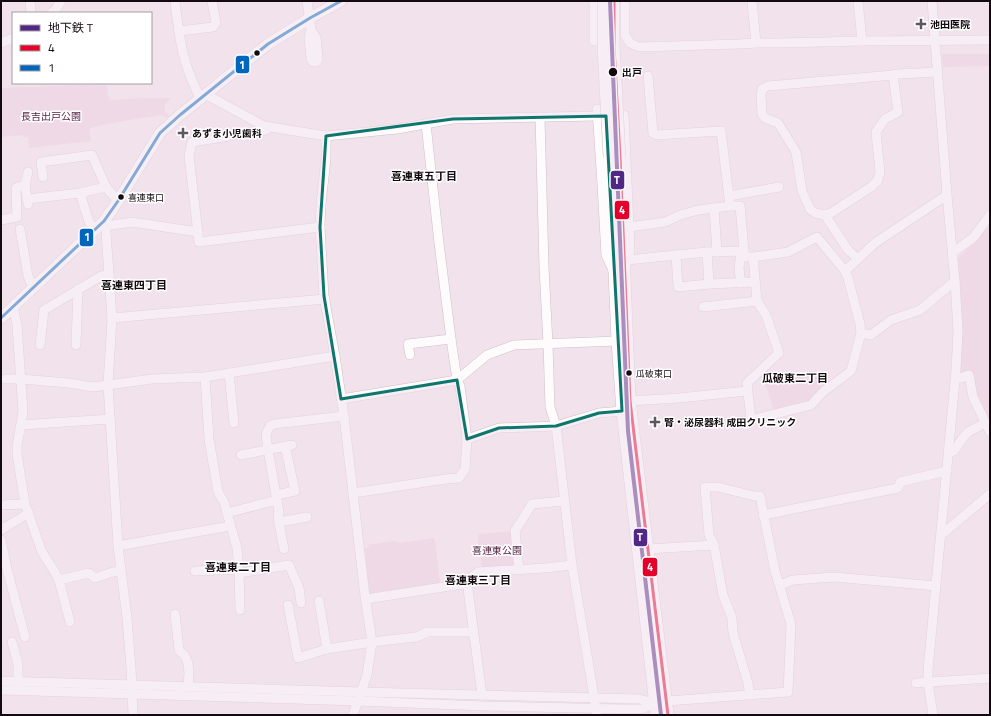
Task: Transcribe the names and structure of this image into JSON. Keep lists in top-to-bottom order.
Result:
{
  "districts": [
    "喜連東五丁目",
    "喜連東四丁目",
    "瓜破東二丁目",
    "喜連東二丁目",
    "喜連東三丁目"
  ],
  "parks": ["長吉出戸公園", "喜連東公園"],
  "places": {
    "health": ["池田医院", "あずま小児歯科", "腎・泌尿器科 成田クリニック"],
    "other": ["出戸", "喜連東口", "瓜破東口"]
  },
  "lines": ["metro line T", "transit line 4", "transit line 1"],
  "legend": ["地下鉄 T", "4", "1"]
}
